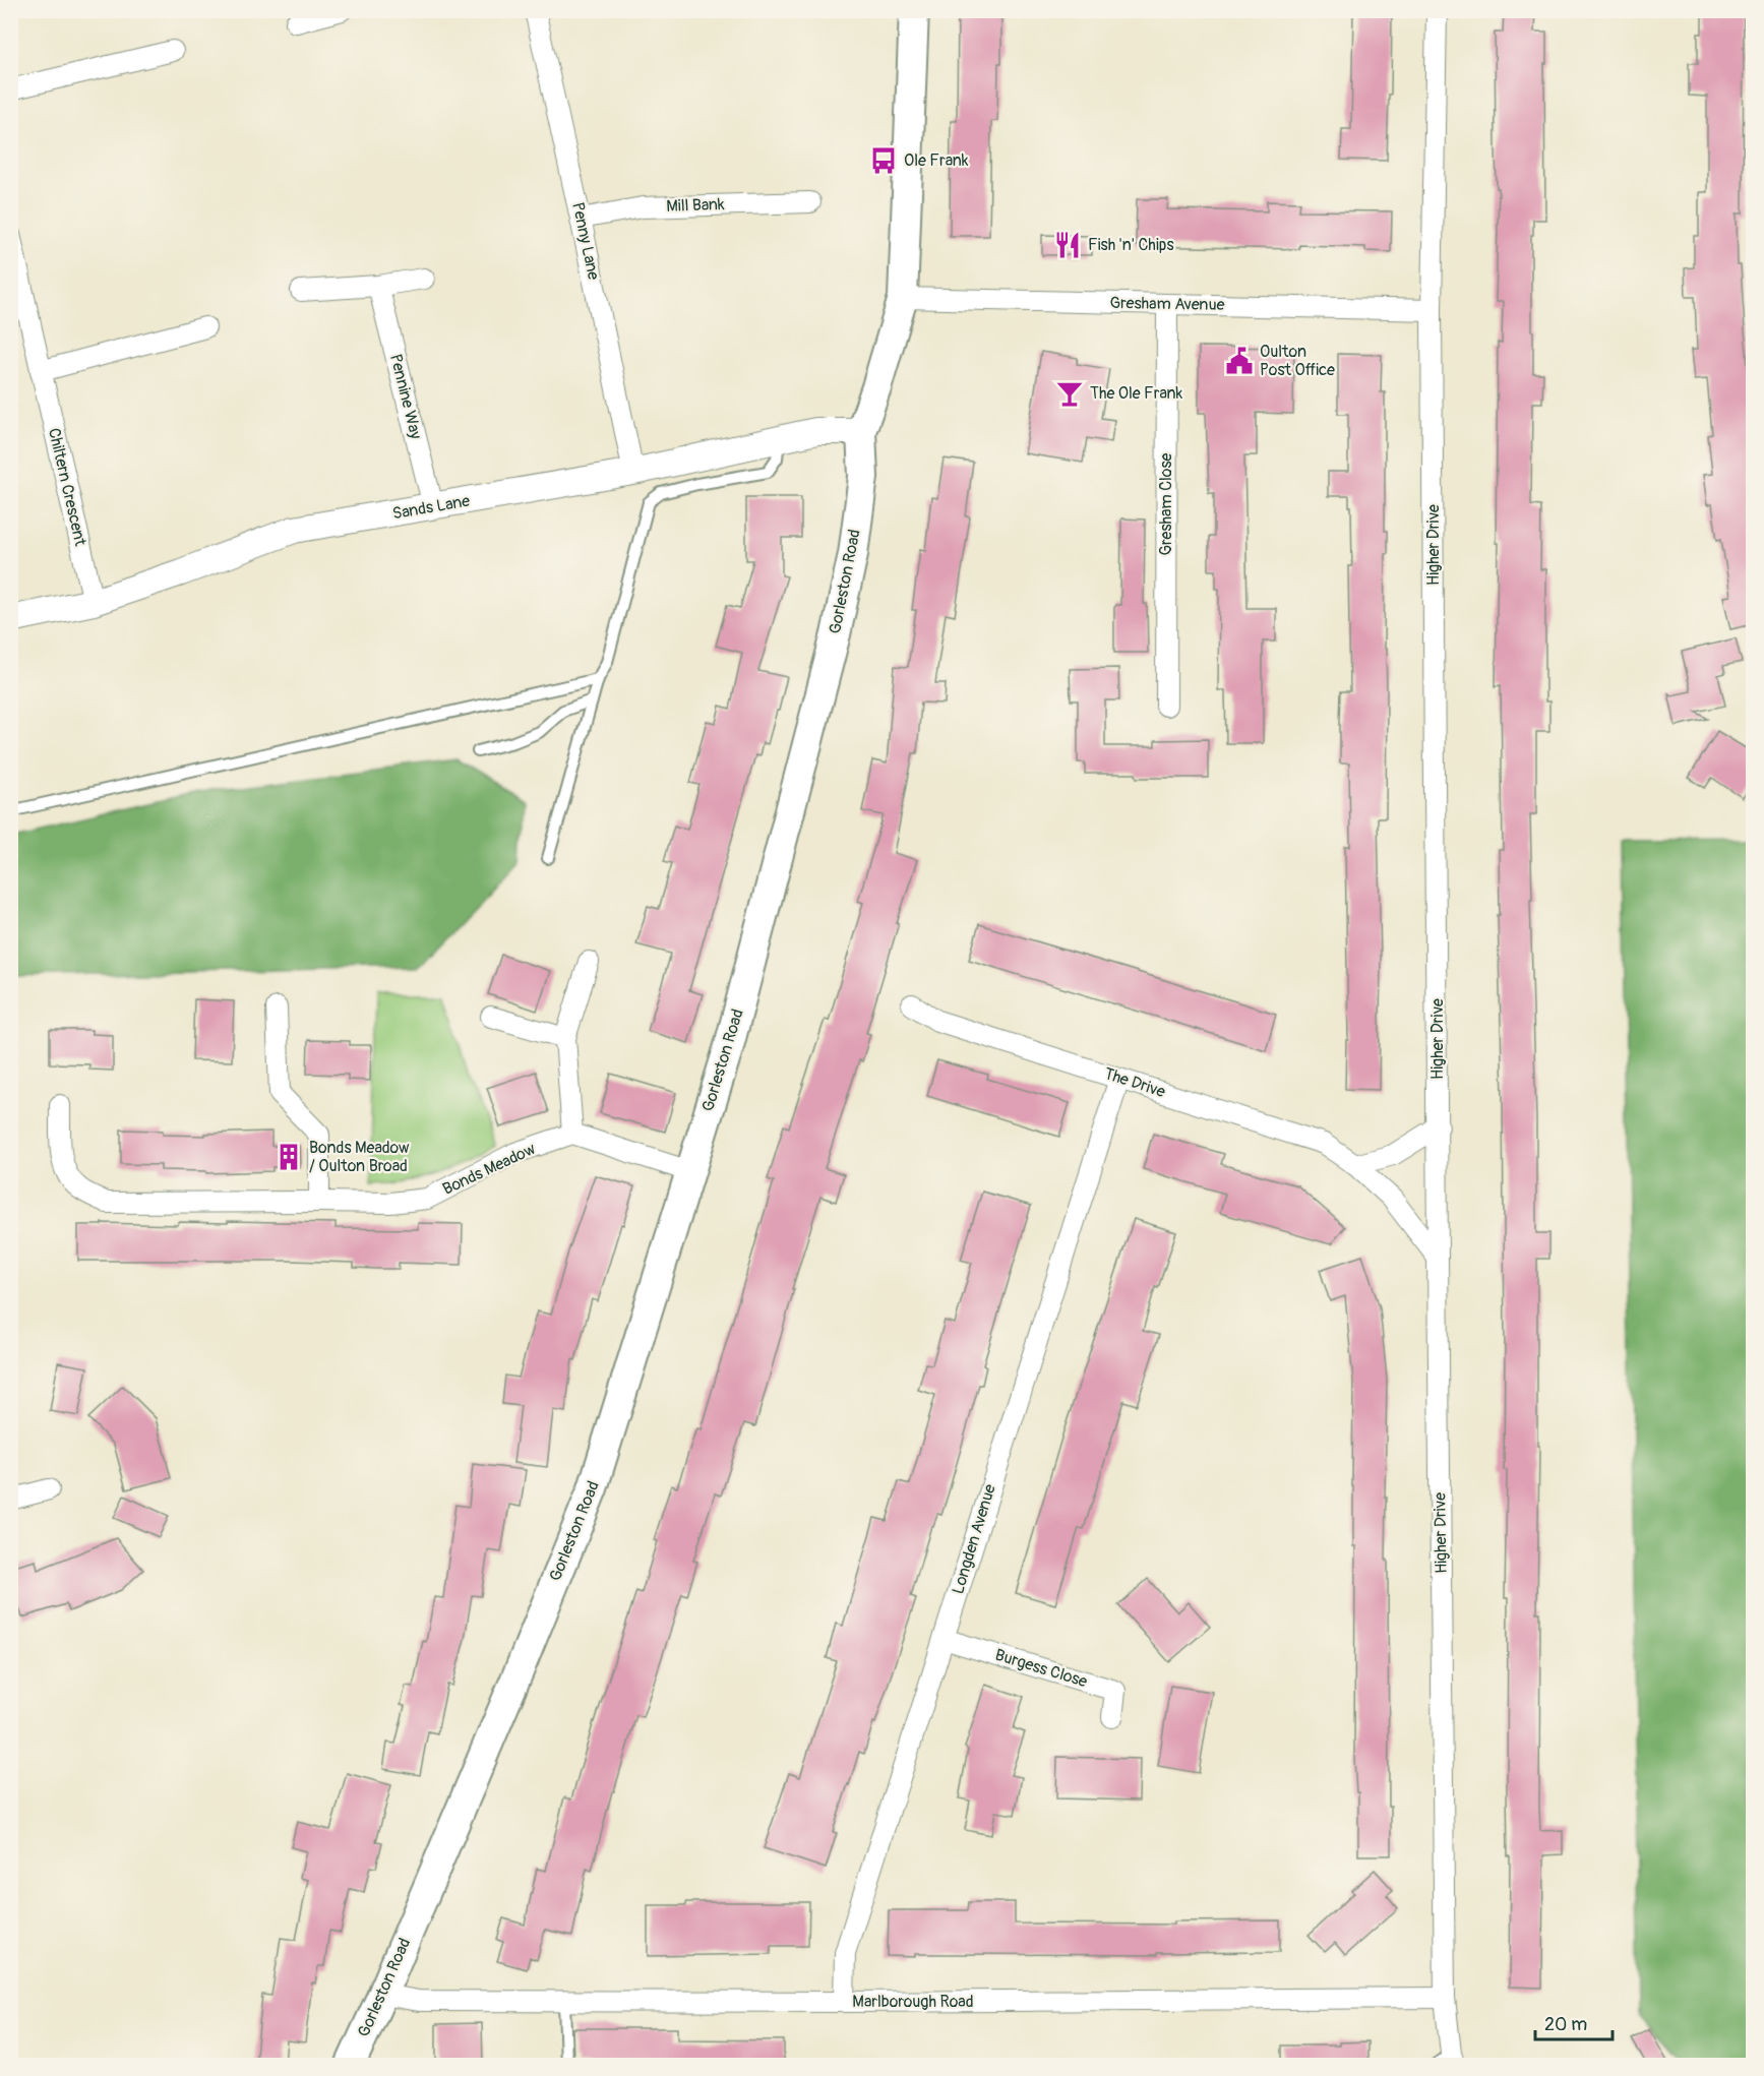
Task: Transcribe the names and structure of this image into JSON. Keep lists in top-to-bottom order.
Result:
{
  "streets": {
    "main road": ["Gorleston Road"],
    "street": [
      "Mill Bank",
      "Penny Lane",
      "Gresham Avenue",
      "Pennine Way",
      "Chiltern Crescent",
      "Gresham Close",
      "Sands Lane",
      "Higher Drive",
      "The Drive",
      "Bonds Meadow",
      "Longden Avenue",
      "Burgess Close",
      "Marlborough Road"
    ]
  },
  "crossings": [
    ["Mill Bank", "Penny Lane"],
    ["Penny Lane", "Sands Lane"],
    ["Gresham Avenue", "Gresham Close"],
    ["Gresham Avenue", "Higher Drive"],
    ["Gresham Avenue", "Gorleston Road"],
    ["Pennine Way", "Sands Lane"],
    ["Chiltern Crescent", "Sands Lane"],
    ["Sands Lane", "Gorleston Road"],
    ["Higher Drive", "The Drive"],
    ["Higher Drive", "Marlborough Road"],
    ["Gorleston Road", "Marlborough Road"],
    ["The Drive", "Longden Avenue"],
    ["Longden Avenue", "Burgess Close"],
    ["Longden Avenue", "Marlborough Road"]
  ],
  "places": {
    "bus stop": ["Ole Frank"],
    "restaurant": ["Fish 'n' Chips"],
    "public building": ["Oulton Post Office"],
    "bar": ["The Ole Frank"],
    "building": ["Bonds Meadow / Oulton Broad"]
  },
  "scale_bar": "20 m"
}
